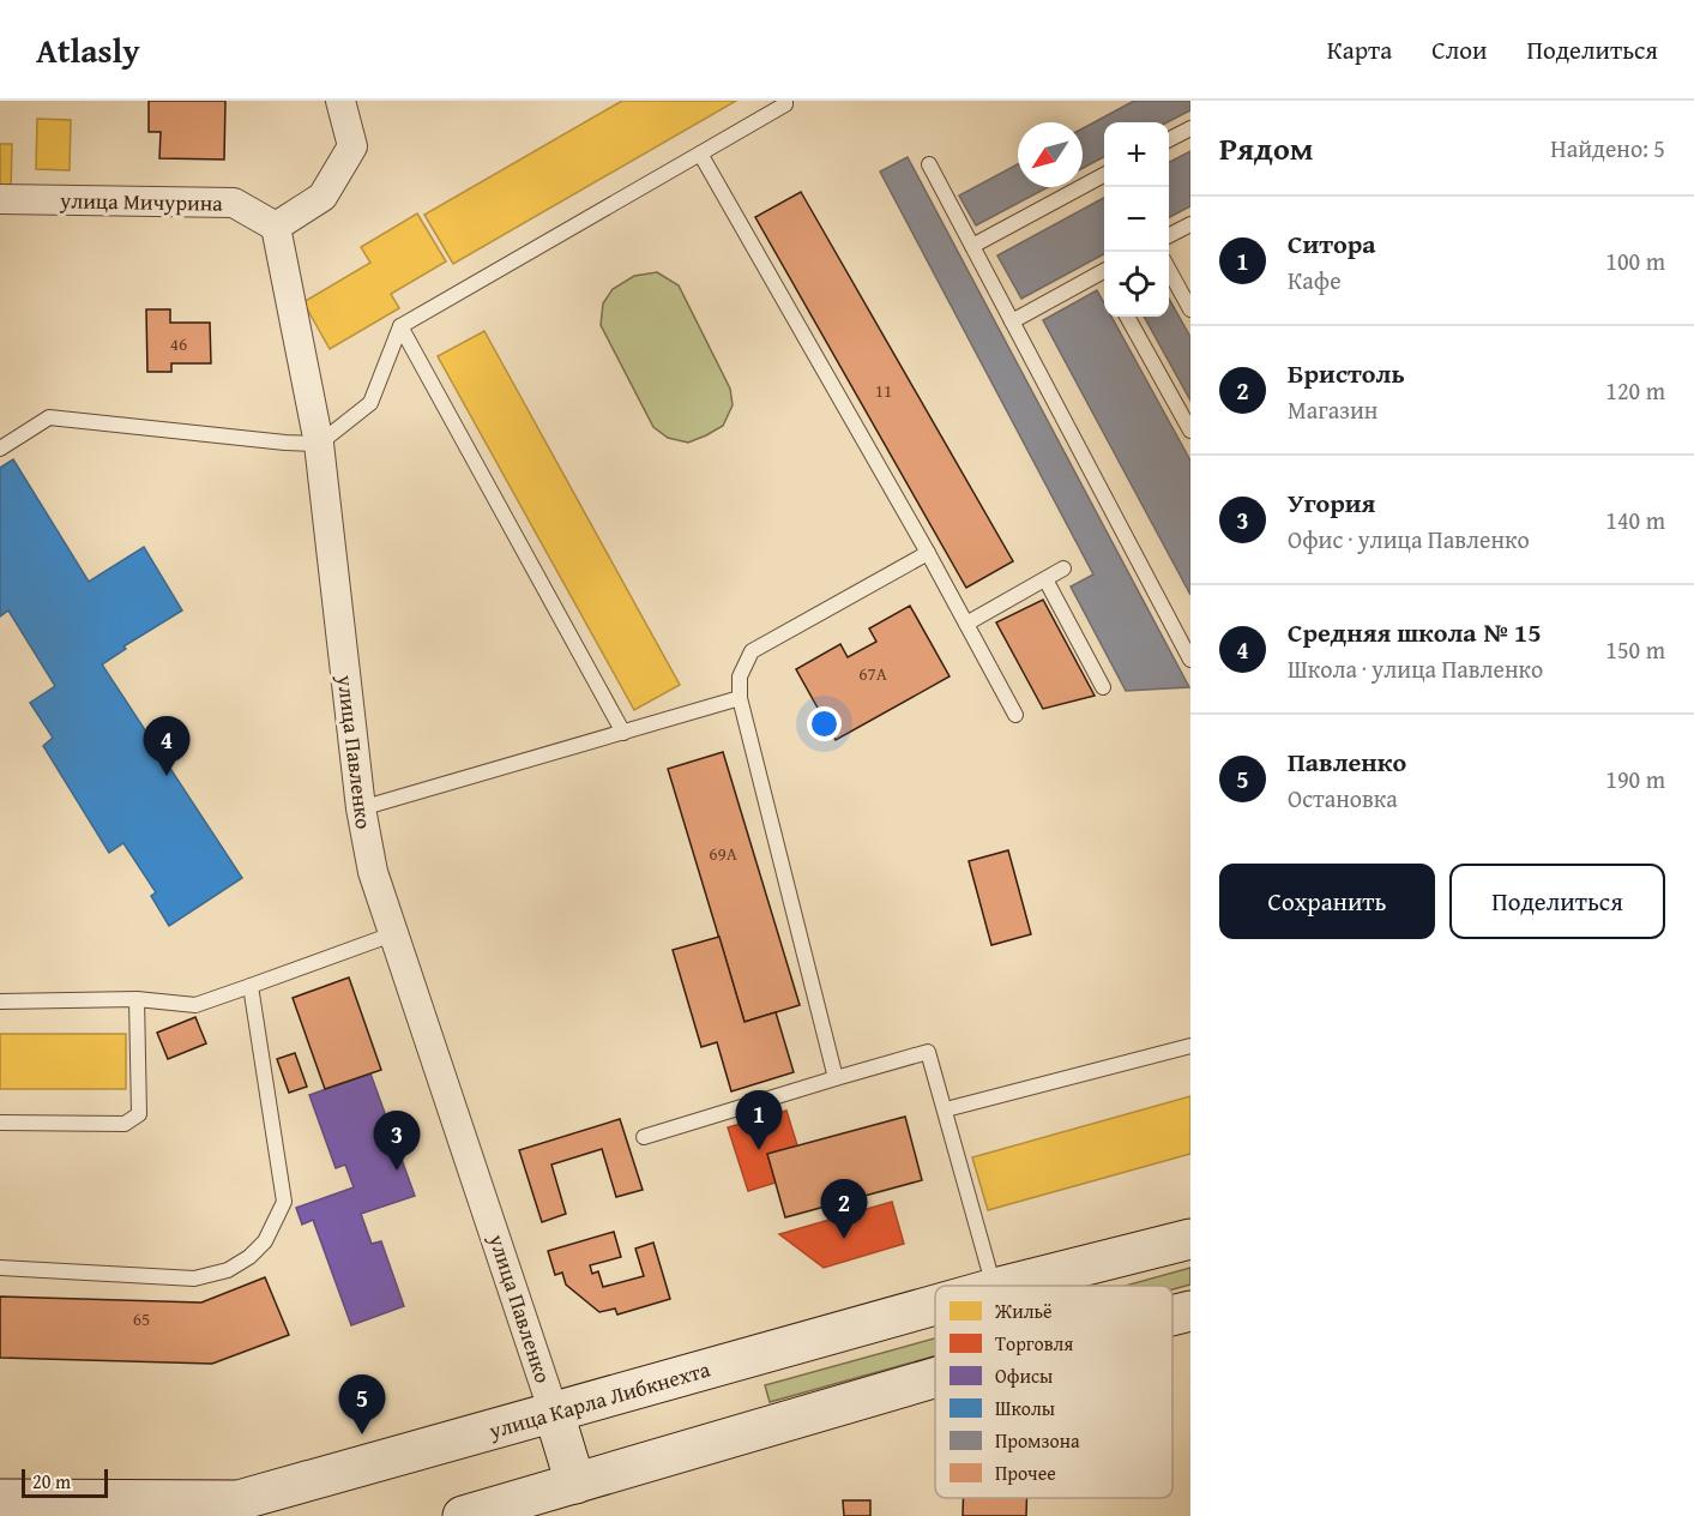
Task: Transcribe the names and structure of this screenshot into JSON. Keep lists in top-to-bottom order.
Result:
{
  "streets": {
    "main road": ["улица Карла Либкнехта"],
    "street": ["улица Мичурина", "улица Павленко"]
  },
  "crossings": [
    ["улица Мичурина", "улица Павленко"],
    ["улица Павленко", "улица Карла Либкнехта"]
  ],
  "house_numbers": [
    "46",
    "11",
    "67А",
    "69А",
    "65"
  ],
  "legend": [
    "Жильё",
    "Торговля",
    "Офисы",
    "Школы",
    "Промзона",
    "Прочее"
  ],
  "scale_bar": "20 m",
  "north": "bottom left",
  "page": {
    "header": "Atlasly",
    "nav": ["Карта", "Слои", "Поделиться"],
    "heading": ["Рядом", "Найдено: 5"],
    "map_buttons": ["+", "−"],
    "list": [
      {
        "mark": "1",
        "name": "Ситора",
        "note": "Кафе",
        "value": "100 m"
      },
      {
        "mark": "2",
        "name": "Бристоль",
        "note": "Магазин",
        "value": "120 m"
      },
      {
        "mark": "3",
        "name": "Угория",
        "note": "Офис · улица Павленко",
        "value": "140 m"
      },
      {
        "mark": "4",
        "name": "Средняя школа № 15",
        "note": "Школа · улица Павленко",
        "value": "150 m"
      },
      {
        "mark": "5",
        "name": "Павленко",
        "note": "Остановка",
        "value": "190 m"
      }
    ],
    "pins": [
      "4",
      "1",
      "3",
      "2",
      "5"
    ],
    "buttons": ["Сохранить", "Поделиться"],
    "scale": "20 m"
  }
}
